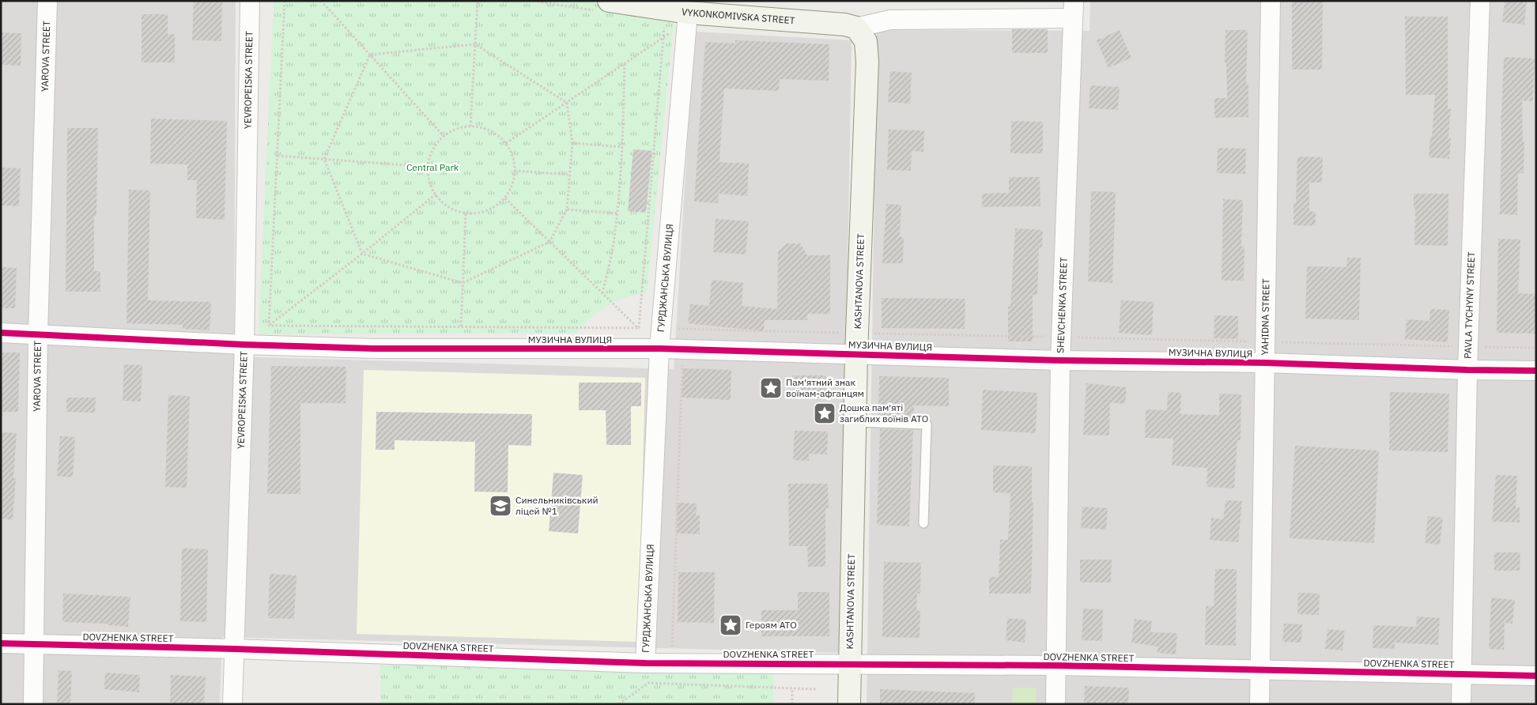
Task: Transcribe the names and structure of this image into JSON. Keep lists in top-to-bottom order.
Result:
{
  "streets": {
    "street": [
      "VYKONKOMIVSKA STREET",
      "YAROVA STREET",
      "YEVROPEISKA STREET",
      "ГУРДЖАНСЬКА ВУЛИЦЯ",
      "KASHTANOVA STREET",
      "SHEVCHENKA STREET",
      "PAVLA TYCHYNY STREET",
      "YAHIDNA STREET",
      "МУЗИЧНА ВУЛИЦЯ",
      "DOVZHENKA STREET"
    ]
  },
  "crossings": [
    ["VYKONKOMIVSKA STREET", "ГУРДЖАНСЬКА ВУЛИЦЯ"],
    ["VYKONKOMIVSKA STREET", "KASHTANOVA STREET"],
    ["VYKONKOMIVSKA STREET", "SHEVCHENKA STREET"],
    ["YAROVA STREET", "МУЗИЧНА ВУЛИЦЯ"],
    ["YAROVA STREET", "DOVZHENKA STREET"],
    ["YEVROPEISKA STREET", "МУЗИЧНА ВУЛИЦЯ"],
    ["YEVROPEISKA STREET", "DOVZHENKA STREET"],
    ["ГУРДЖАНСЬКА ВУЛИЦЯ", "МУЗИЧНА ВУЛИЦЯ"],
    ["ГУРДЖАНСЬКА ВУЛИЦЯ", "DOVZHENKA STREET"],
    ["KASHTANOVA STREET", "МУЗИЧНА ВУЛИЦЯ"],
    ["KASHTANOVA STREET", "DOVZHENKA STREET"],
    ["SHEVCHENKA STREET", "МУЗИЧНА ВУЛИЦЯ"],
    ["SHEVCHENKA STREET", "DOVZHENKA STREET"],
    ["PAVLA TYCHYNY STREET", "МУЗИЧНА ВУЛИЦЯ"],
    ["PAVLA TYCHYNY STREET", "DOVZHENKA STREET"],
    ["YAHIDNA STREET", "МУЗИЧНА ВУЛИЦЯ"],
    ["YAHIDNA STREET", "DOVZHENKA STREET"]
  ],
  "parks": ["Central Park"],
  "places": {
    "place": ["Пам'ятний знак воїнам-афганцям", "Дошка пам'яті загиблих воїнів АТО", "Героям АТО"],
    "school or university": ["Синельниківський ліцей №1"]
  }
}
